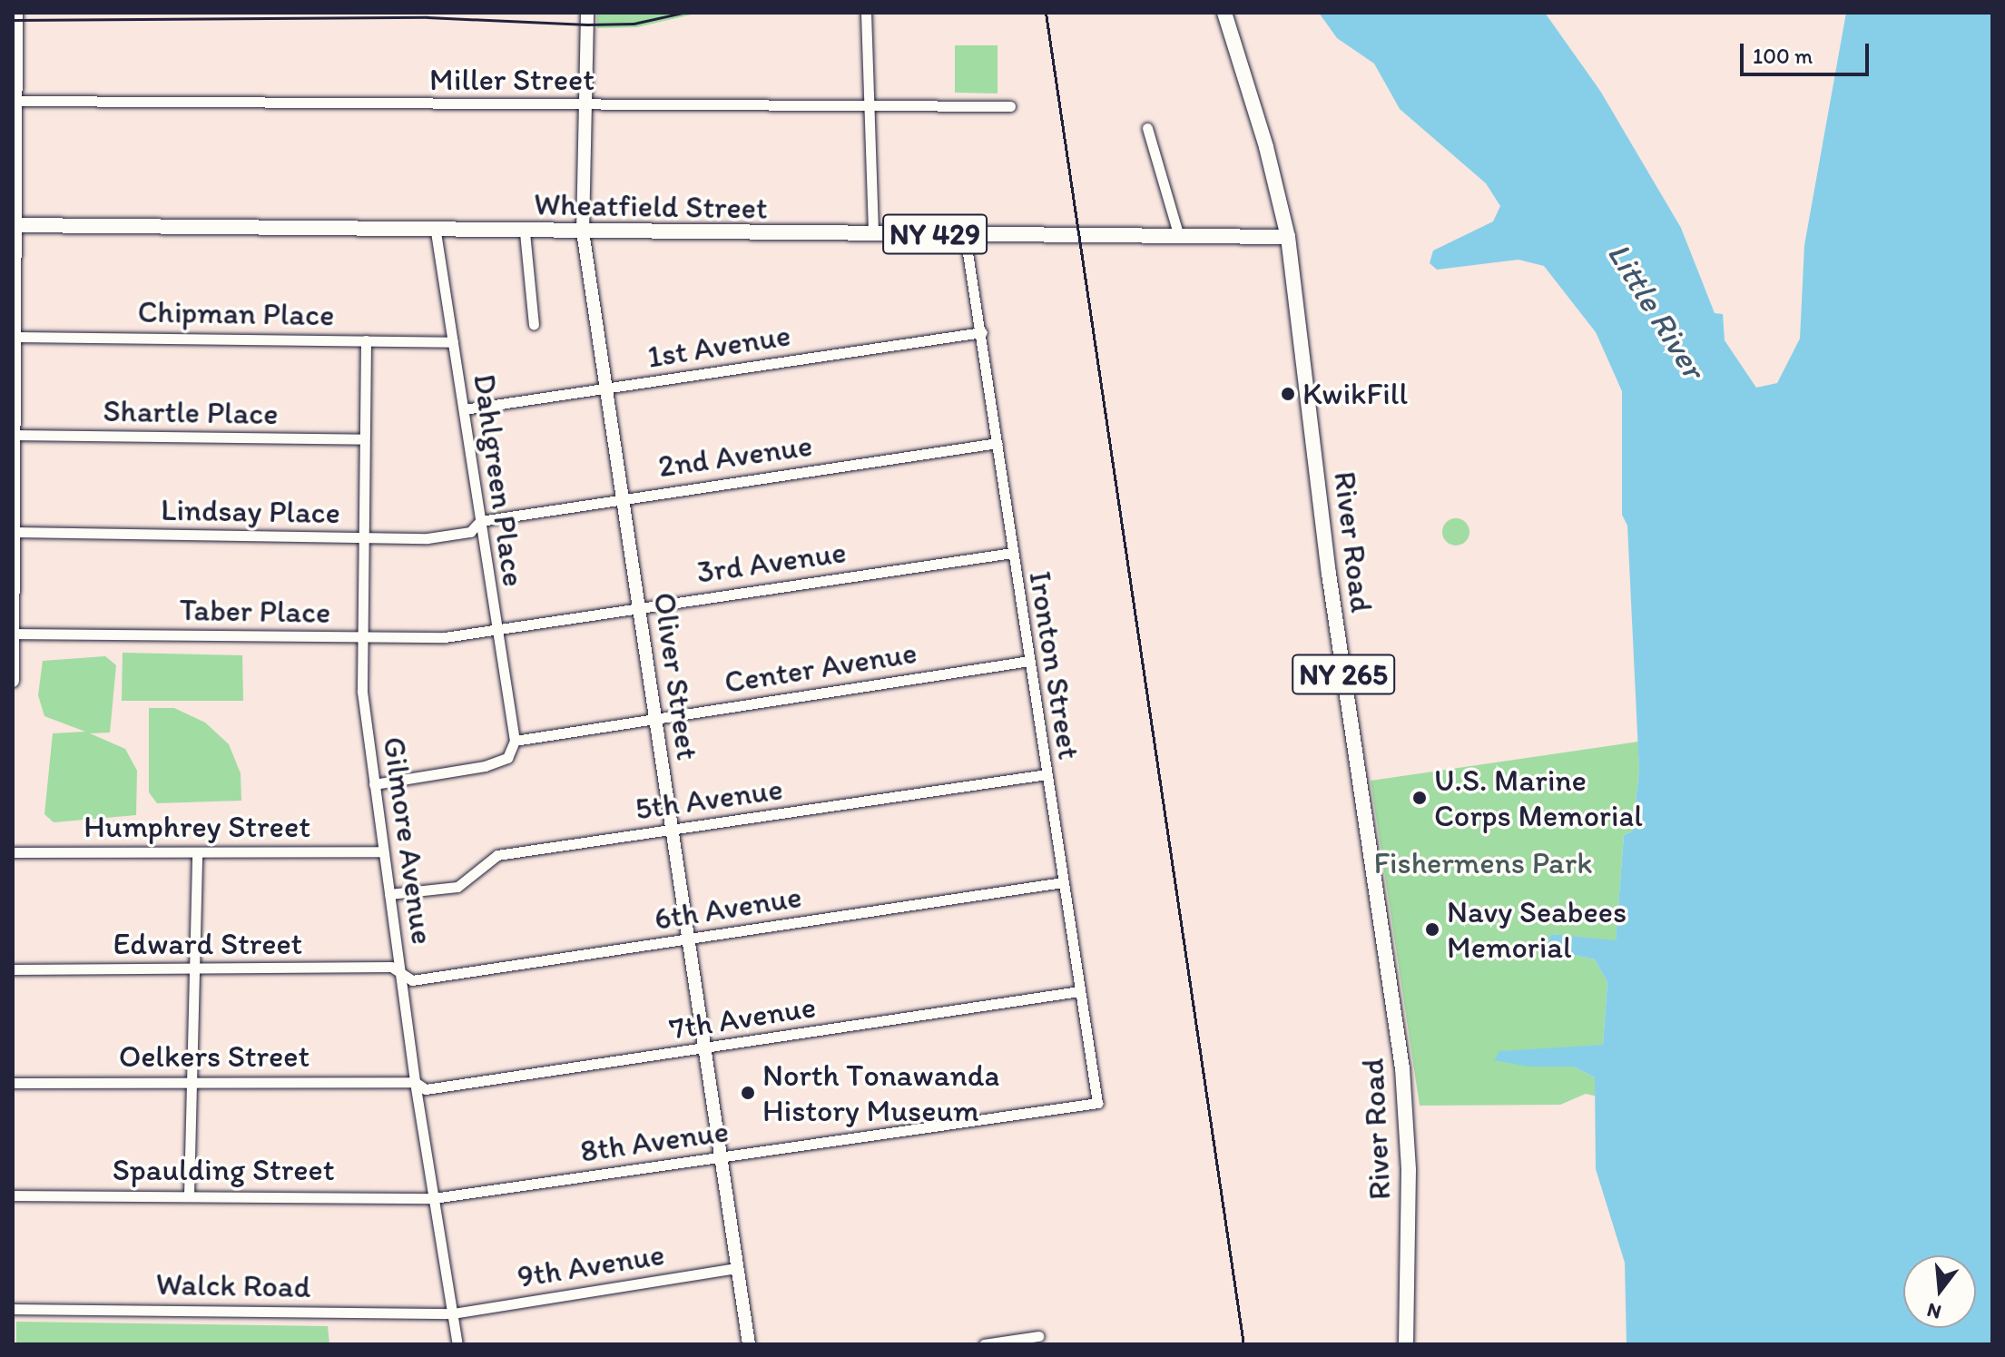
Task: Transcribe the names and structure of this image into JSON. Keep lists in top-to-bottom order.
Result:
{
  "streets": {
    "main road": [
      "Wheatfield Street",
      "NY 429",
      "River Road",
      "NY 265",
      "Oliver Street"
    ],
    "street": [
      "Miller Street",
      "Chipman Place",
      "1st Avenue",
      "Shartle Place",
      "2nd Avenue",
      "Dahlgreen Place",
      "Lindsay Place",
      "3rd Avenue",
      "Taber Place",
      "Ironton Street",
      "Center Avenue",
      "5th Avenue",
      "Humphrey Street",
      "Gilmore Avenue",
      "6th Avenue",
      "Edward Street",
      "7th Avenue",
      "Oelkers Street",
      "8th Avenue",
      "Spaulding Street",
      "9th Avenue",
      "Walck Road"
    ]
  },
  "crossings": [
    ["Miller Street", "Oliver Street"],
    ["Wheatfield Street", "Dahlgreen Place"],
    ["Wheatfield Street", "River Road"],
    ["Wheatfield Street", "Ironton Street"],
    ["Wheatfield Street", "Oliver Street"],
    ["Chipman Place", "Dahlgreen Place"],
    ["Chipman Place", "Gilmore Avenue"],
    ["1st Avenue", "Dahlgreen Place"],
    ["1st Avenue", "Ironton Street"],
    ["1st Avenue", "Oliver Street"],
    ["Shartle Place", "Gilmore Avenue"],
    ["2nd Avenue", "Dahlgreen Place"],
    ["2nd Avenue", "Lindsay Place"],
    ["2nd Avenue", "Ironton Street"],
    ["2nd Avenue", "Oliver Street"],
    ["Dahlgreen Place", "Lindsay Place"],
    ["Dahlgreen Place", "3rd Avenue"],
    ["Dahlgreen Place", "Taber Place"],
    ["Dahlgreen Place", "Center Avenue"],
    ["Lindsay Place", "Gilmore Avenue"],
    ["3rd Avenue", "Taber Place"],
    ["3rd Avenue", "Ironton Street"],
    ["3rd Avenue", "Oliver Street"],
    ["Taber Place", "Gilmore Avenue"],
    ["Ironton Street", "Center Avenue"],
    ["Ironton Street", "5th Avenue"],
    ["Ironton Street", "6th Avenue"],
    ["Ironton Street", "7th Avenue"],
    ["Ironton Street", "8th Avenue"],
    ["Center Avenue", "Oliver Street"],
    ["Oliver Street", "5th Avenue"],
    ["Oliver Street", "6th Avenue"],
    ["Oliver Street", "7th Avenue"],
    ["Oliver Street", "8th Avenue"],
    ["Oliver Street", "9th Avenue"],
    ["5th Avenue", "Gilmore Avenue"],
    ["Humphrey Street", "Gilmore Avenue"],
    ["Gilmore Avenue", "6th Avenue"],
    ["Gilmore Avenue", "Edward Street"],
    ["Gilmore Avenue", "7th Avenue"],
    ["Gilmore Avenue", "Oelkers Street"],
    ["Gilmore Avenue", "8th Avenue"],
    ["Gilmore Avenue", "Spaulding Street"],
    ["Gilmore Avenue", "9th Avenue"],
    ["Gilmore Avenue", "Walck Road"],
    ["6th Avenue", "Edward Street"],
    ["7th Avenue", "Oelkers Street"],
    ["8th Avenue", "Spaulding Street"],
    ["9th Avenue", "Walck Road"]
  ],
  "water": ["Little River"],
  "parks": ["Fishermens Park"],
  "places": [
    "KwikFill",
    "U.S. Marine Corps Memorial",
    "Navy Seabees Memorial",
    "North Tonawanda History Museum"
  ],
  "scale_bar": "100 m",
  "north": "bottom"
}
